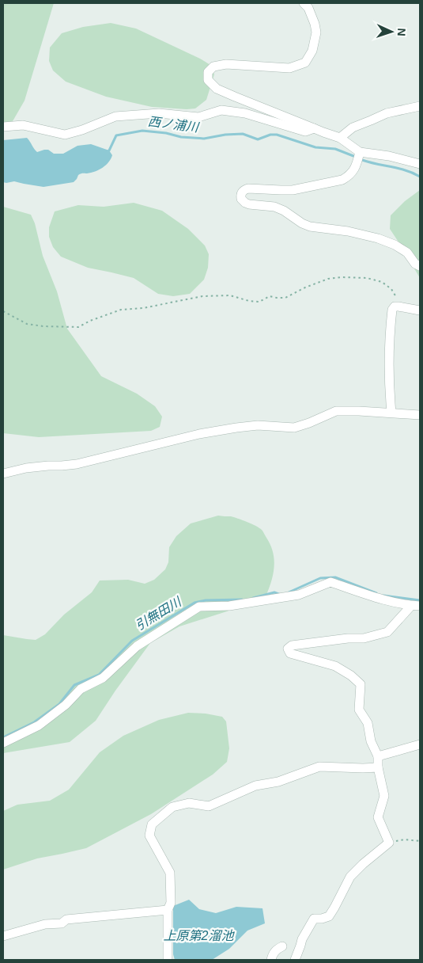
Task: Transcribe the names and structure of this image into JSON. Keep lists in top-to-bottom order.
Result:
{
  "water": ["西ノ浦川", "引無田川", "上原第2溜池"],
  "north": "right"
}
